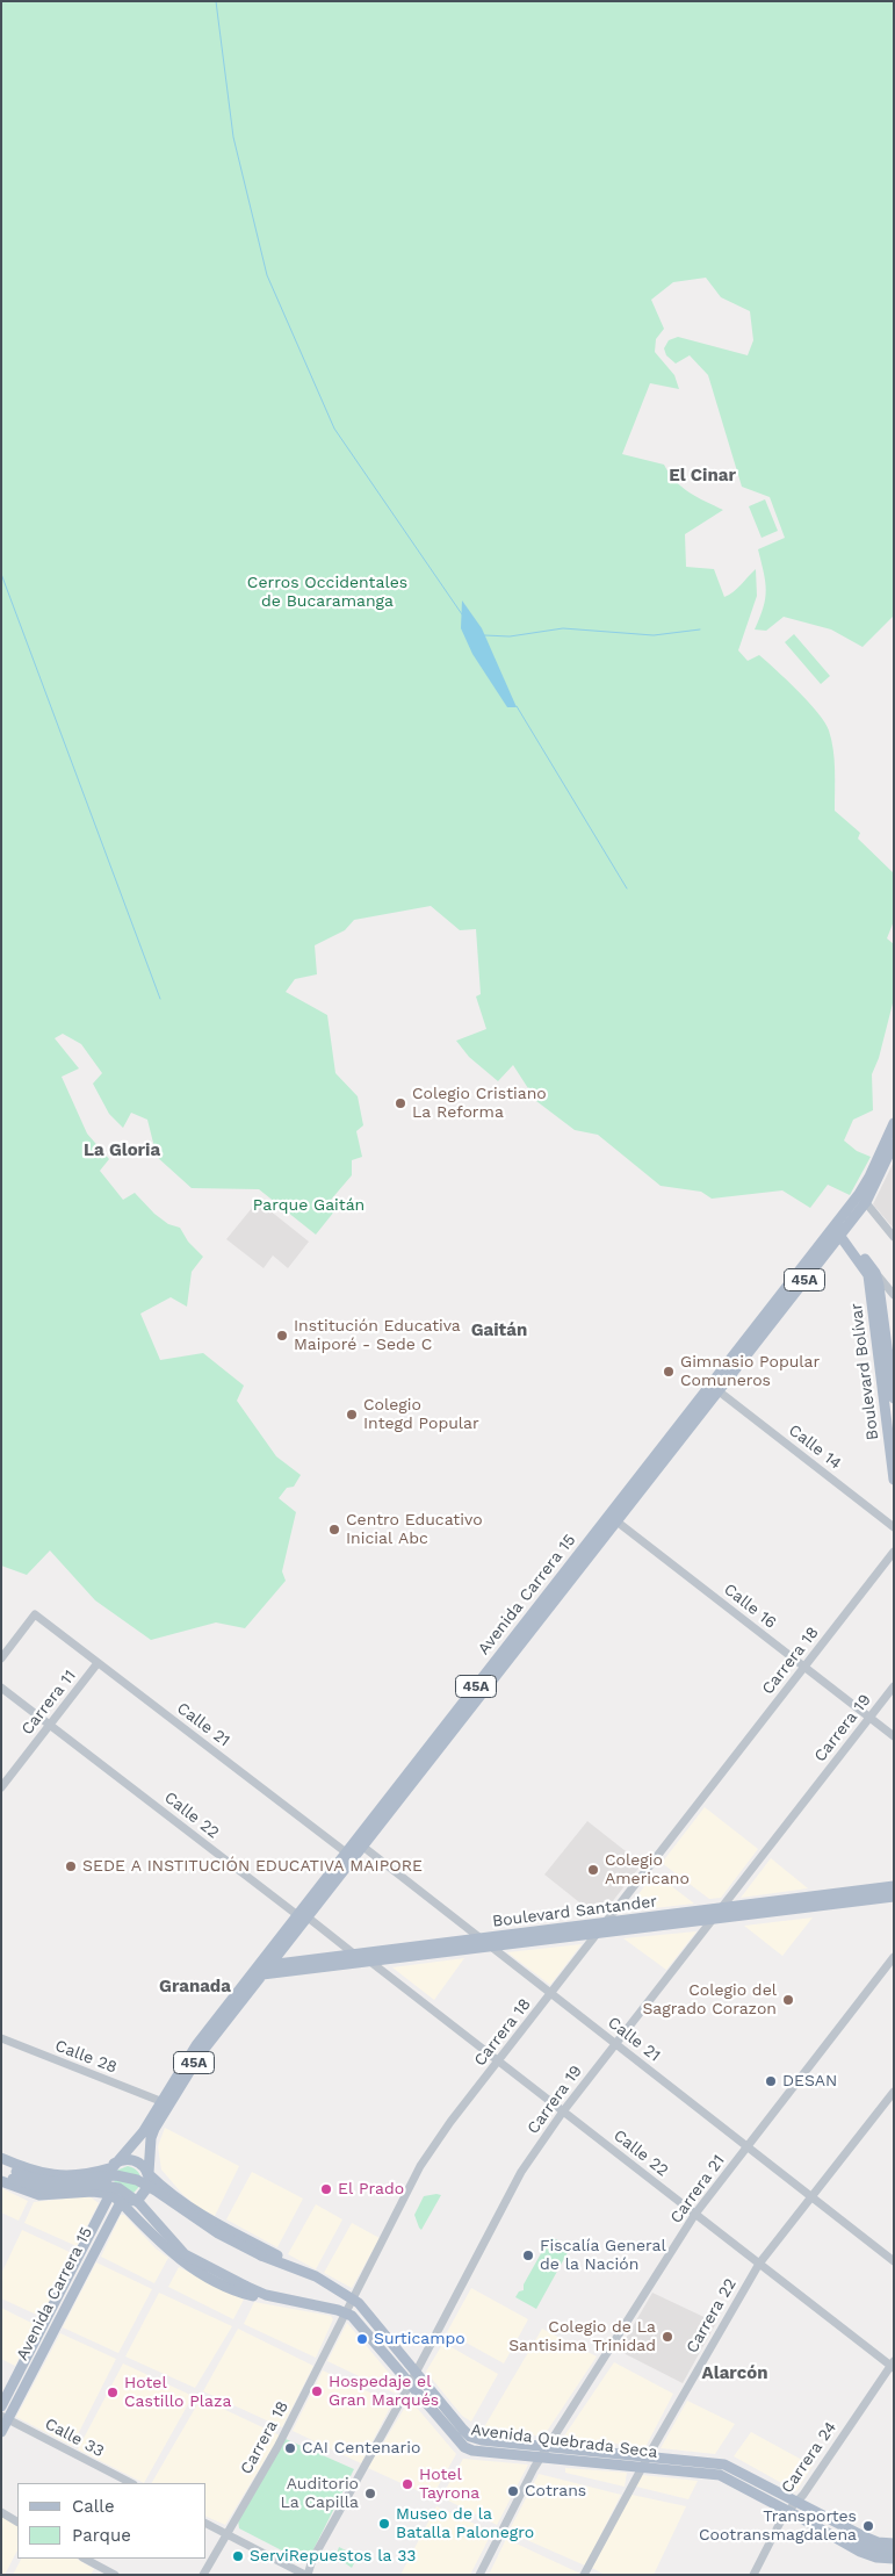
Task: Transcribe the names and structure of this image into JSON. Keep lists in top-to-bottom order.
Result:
{
  "streets": {
    "main road": [
      "45A",
      "Boulevard Bolívar",
      "Avenida Carrera 15",
      "Boulevard Santander",
      "Avenida Quebrada Seca"
    ],
    "street": [
      "Calle 14",
      "Calle 16",
      "Carrera 18",
      "Carrera 11",
      "Calle 21",
      "Carrera 19",
      "Calle 22",
      "Calle 28",
      "Carrera 21",
      "Carrera 22",
      "Calle 33",
      "Carrera 24"
    ]
  },
  "crossings": [
    ["45A", "Avenida Carrera 15"],
    ["Boulevard Bolívar", "Avenida Carrera 15"],
    ["Calle 14", "Avenida Carrera 15"],
    ["Avenida Carrera 15", "Calle 16"],
    ["Avenida Carrera 15", "Calle 21"],
    ["Avenida Carrera 15", "Calle 22"],
    ["Avenida Carrera 15", "Boulevard Santander"],
    ["Avenida Carrera 15", "Calle 28"],
    ["Avenida Carrera 15", "Calle 33"],
    ["Calle 16", "Carrera 18"],
    ["Calle 16", "Carrera 19"],
    ["Carrera 18", "Calle 21"],
    ["Carrera 18", "Calle 22"],
    ["Carrera 18", "Boulevard Santander"],
    ["Carrera 18", "Avenida Quebrada Seca"],
    ["Carrera 11", "Calle 21"],
    ["Carrera 11", "Calle 22"],
    ["Calle 21", "Carrera 19"],
    ["Calle 21", "Boulevard Santander"],
    ["Calle 21", "Carrera 21"],
    ["Calle 21", "Carrera 22"],
    ["Carrera 19", "Calle 22"],
    ["Carrera 19", "Boulevard Santander"],
    ["Carrera 19", "Avenida Quebrada Seca"],
    ["Calle 22", "Boulevard Santander"],
    ["Calle 22", "Carrera 21"],
    ["Calle 22", "Carrera 22"],
    ["Calle 22", "Carrera 24"],
    ["Carrera 21", "Avenida Quebrada Seca"],
    ["Carrera 22", "Avenida Quebrada Seca"],
    ["Avenida Quebrada Seca", "Carrera 24"]
  ],
  "districts": [
    "El Cinar",
    "La Gloria",
    "Gaitán",
    "Granada",
    "Alarcón"
  ],
  "parks": ["Cerros Occidentales de Bucaramanga", "Parque Gaitán"],
  "places": [
    "Colegio Cristiano La Reforma",
    "Institución Educativa Maiporé - Sede C",
    "Gimnasio Popular Comuneros",
    "Colegio Integd Popular",
    "Centro Educativo Inicial Abc",
    "SEDE A INSTITUCIÓN EDUCATIVA MAIPORE",
    "Colegio Americano",
    "Colegio del Sagrado Corazon",
    "DESAN",
    "El Prado",
    "Fiscalía General de la Nación",
    "Colegio de La Santisima Trinidad",
    "Surticampo",
    "Hospedaje el Gran Marqués",
    "Hotel Castillo Plaza",
    "CAI Centenario",
    "Hotel Tayrona",
    "Cotrans",
    "Auditorio La Capilla",
    "Museo de la Batalla Palonegro",
    "Transportes Cootransmagdalena",
    "ServiRepuestos la 33"
  ],
  "legend": ["Calle", "Parque"]
}
